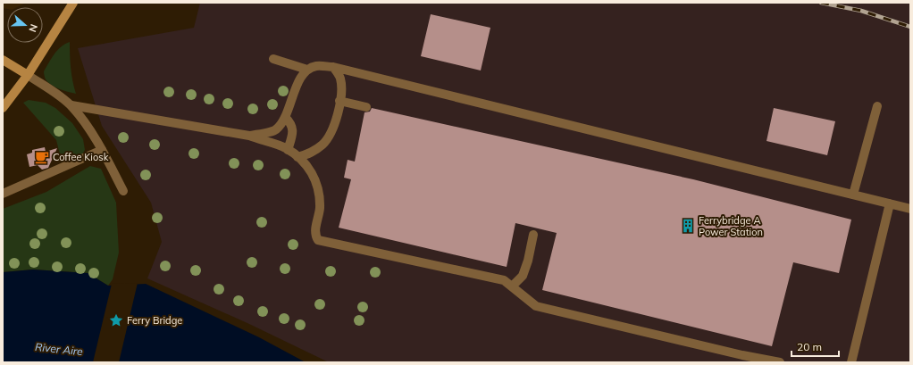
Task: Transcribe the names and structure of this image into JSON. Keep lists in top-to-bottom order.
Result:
{
  "water": ["River Aire"],
  "places": {
    "cafe": ["Coffee Kiosk"],
    "building": ["Ferrybridge A Power Station"],
    "place": ["Ferry Bridge"]
  },
  "scale_bar": "20 m",
  "north": "right"
}
